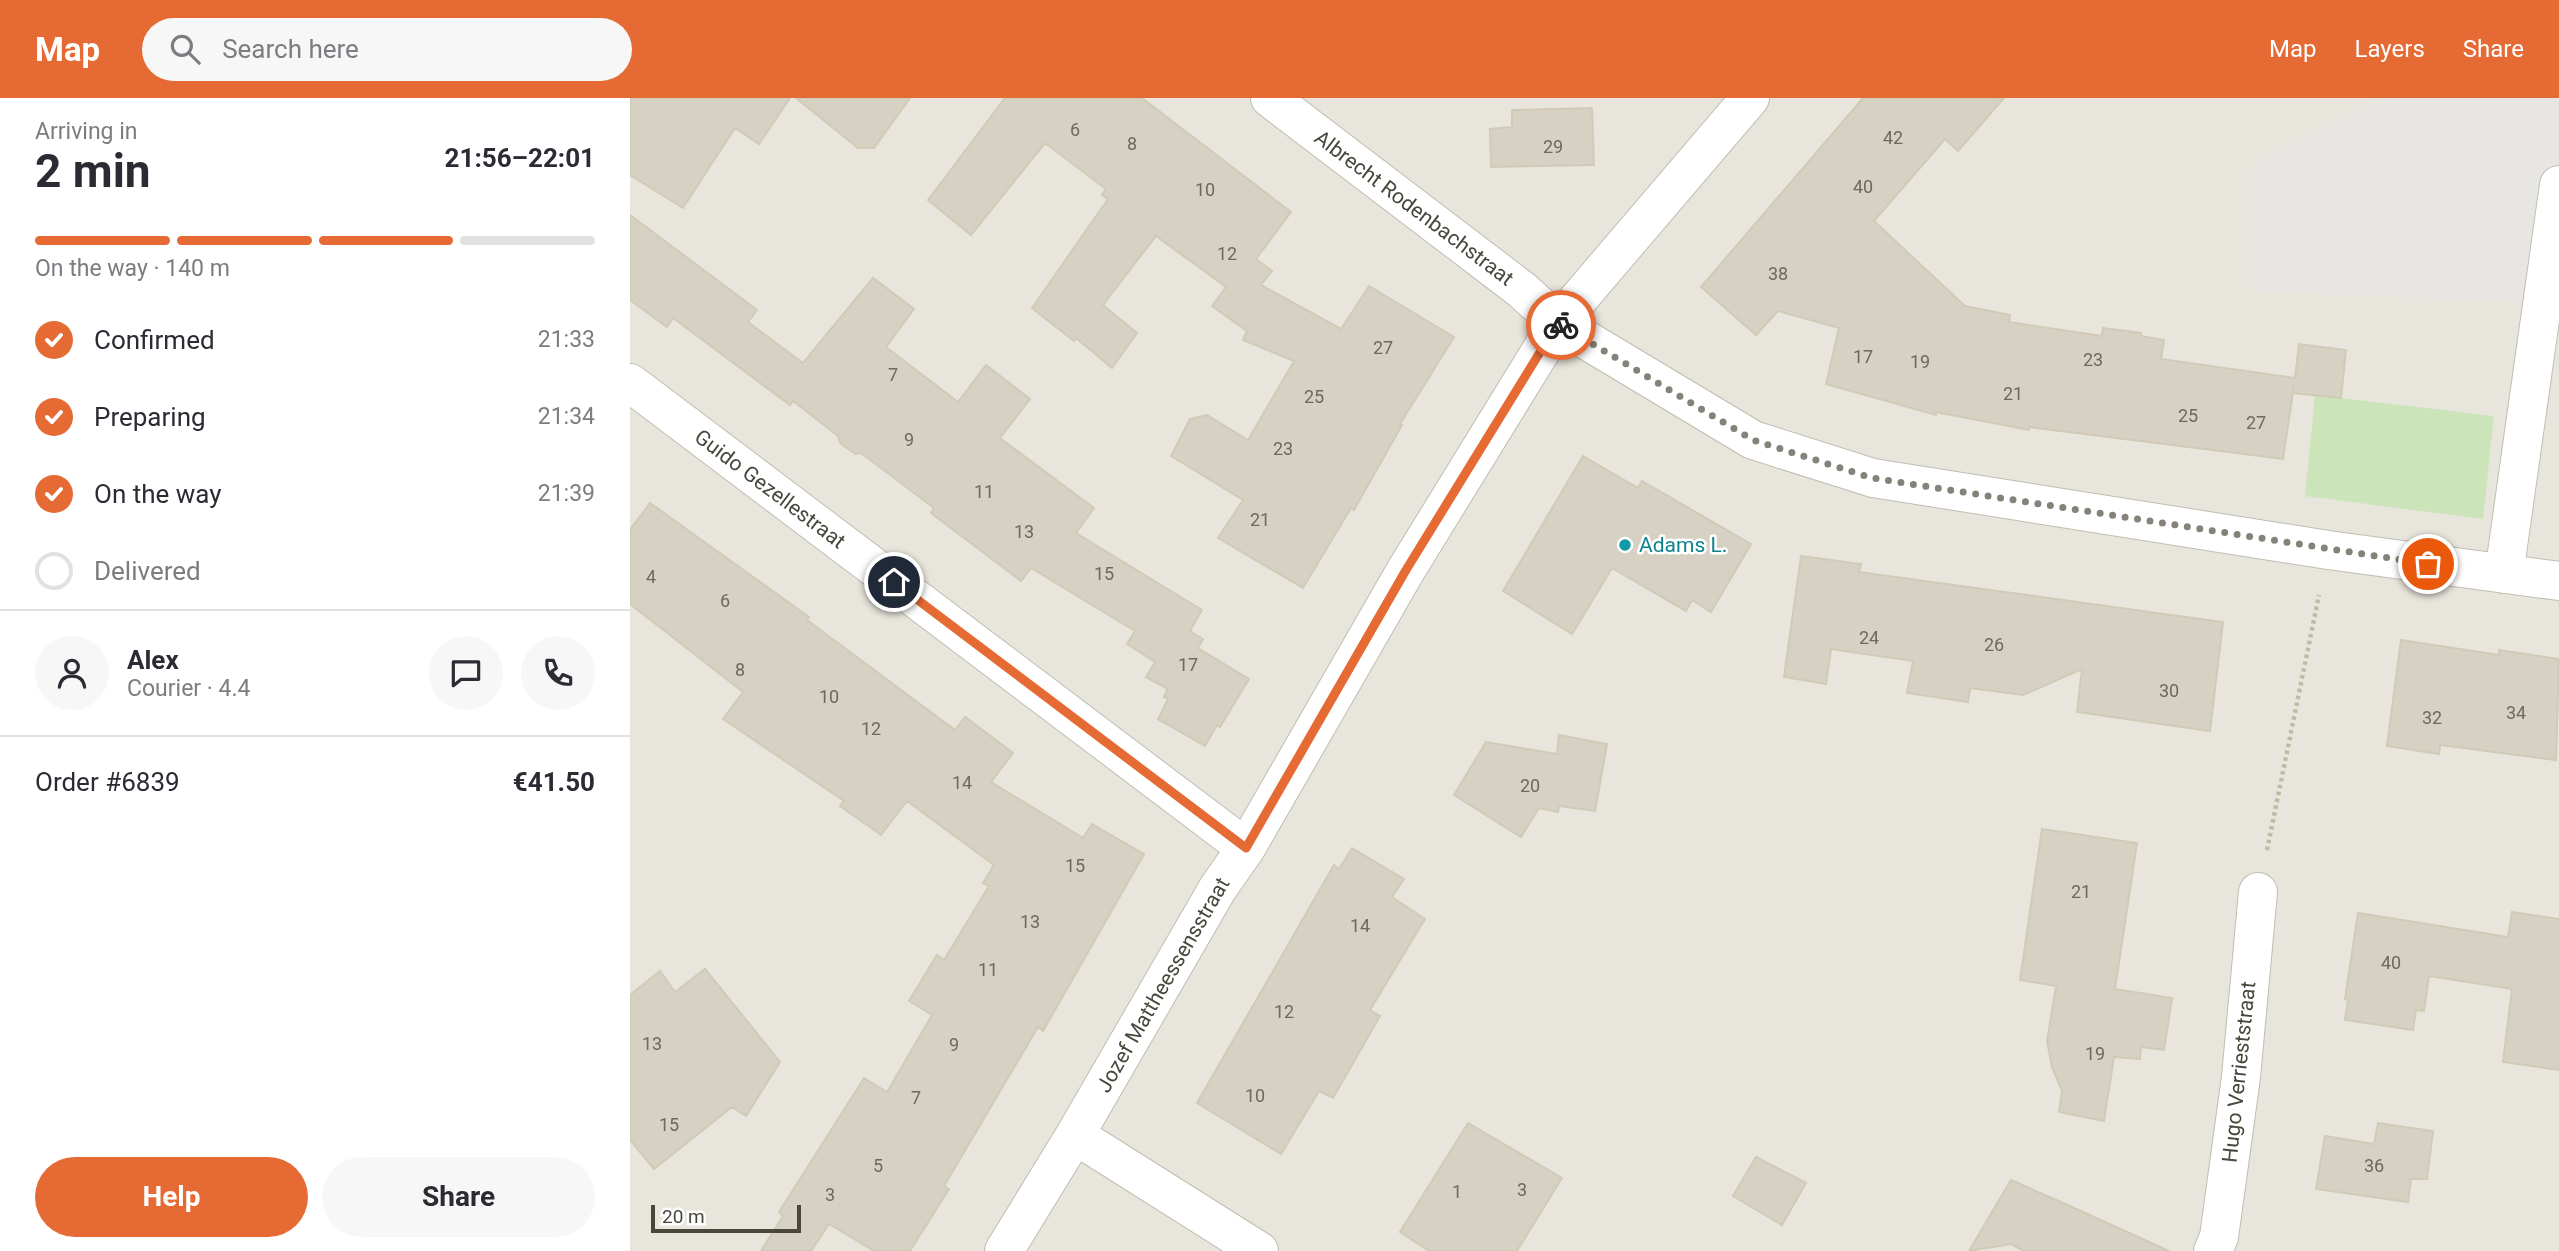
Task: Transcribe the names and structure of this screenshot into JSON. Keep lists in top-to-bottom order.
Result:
{
  "streets": {
    "street": [
      "Albrecht Rodenbachstraat",
      "Guido Gezellestraat",
      "Jozef Mattheessensstraat",
      "Hugo Verrieststraat"
    ]
  },
  "crossings": [
    ["Albrecht Rodenbachstraat", "Jozef Mattheessensstraat"],
    ["Guido Gezellestraat", "Jozef Mattheessensstraat"]
  ],
  "places": ["Adams L."],
  "house_numbers": [
    "6",
    "42",
    "8",
    "29",
    "40",
    "10",
    "12",
    "38",
    "27",
    "17",
    "23",
    "19",
    "7",
    "21",
    "25",
    "25",
    "27",
    "9",
    "23",
    "11",
    "21",
    "13",
    "15",
    "4",
    "6",
    "24",
    "26",
    "17",
    "8",
    "30",
    "10",
    "34",
    "32",
    "12",
    "14",
    "20",
    "15",
    "21",
    "13",
    "14",
    "40",
    "11",
    "12",
    "13",
    "9",
    "19",
    "10",
    "7",
    "15",
    "5",
    "36",
    "3",
    "1",
    "3"
  ],
  "scale_bar": "20 m",
  "page": {
    "header": "Map",
    "search": "Search here",
    "nav": ["Map", "Layers", "Share"],
    "heading": ["2 min", "Arriving in", "21:56–22:01"],
    "panel": [
      "Alex",
      "Courier · 4.4",
      "Order #6839",
      "€41.50"
    ],
    "bar": "On the way · 140 m",
    "list": [
      ["Confirmed", "21:33"],
      ["Preparing", "21:34"],
      ["On the way", "21:39"],
      "Delivered"
    ],
    "buttons": ["Help", "Share"],
    "scale": "20 m"
  }
}
